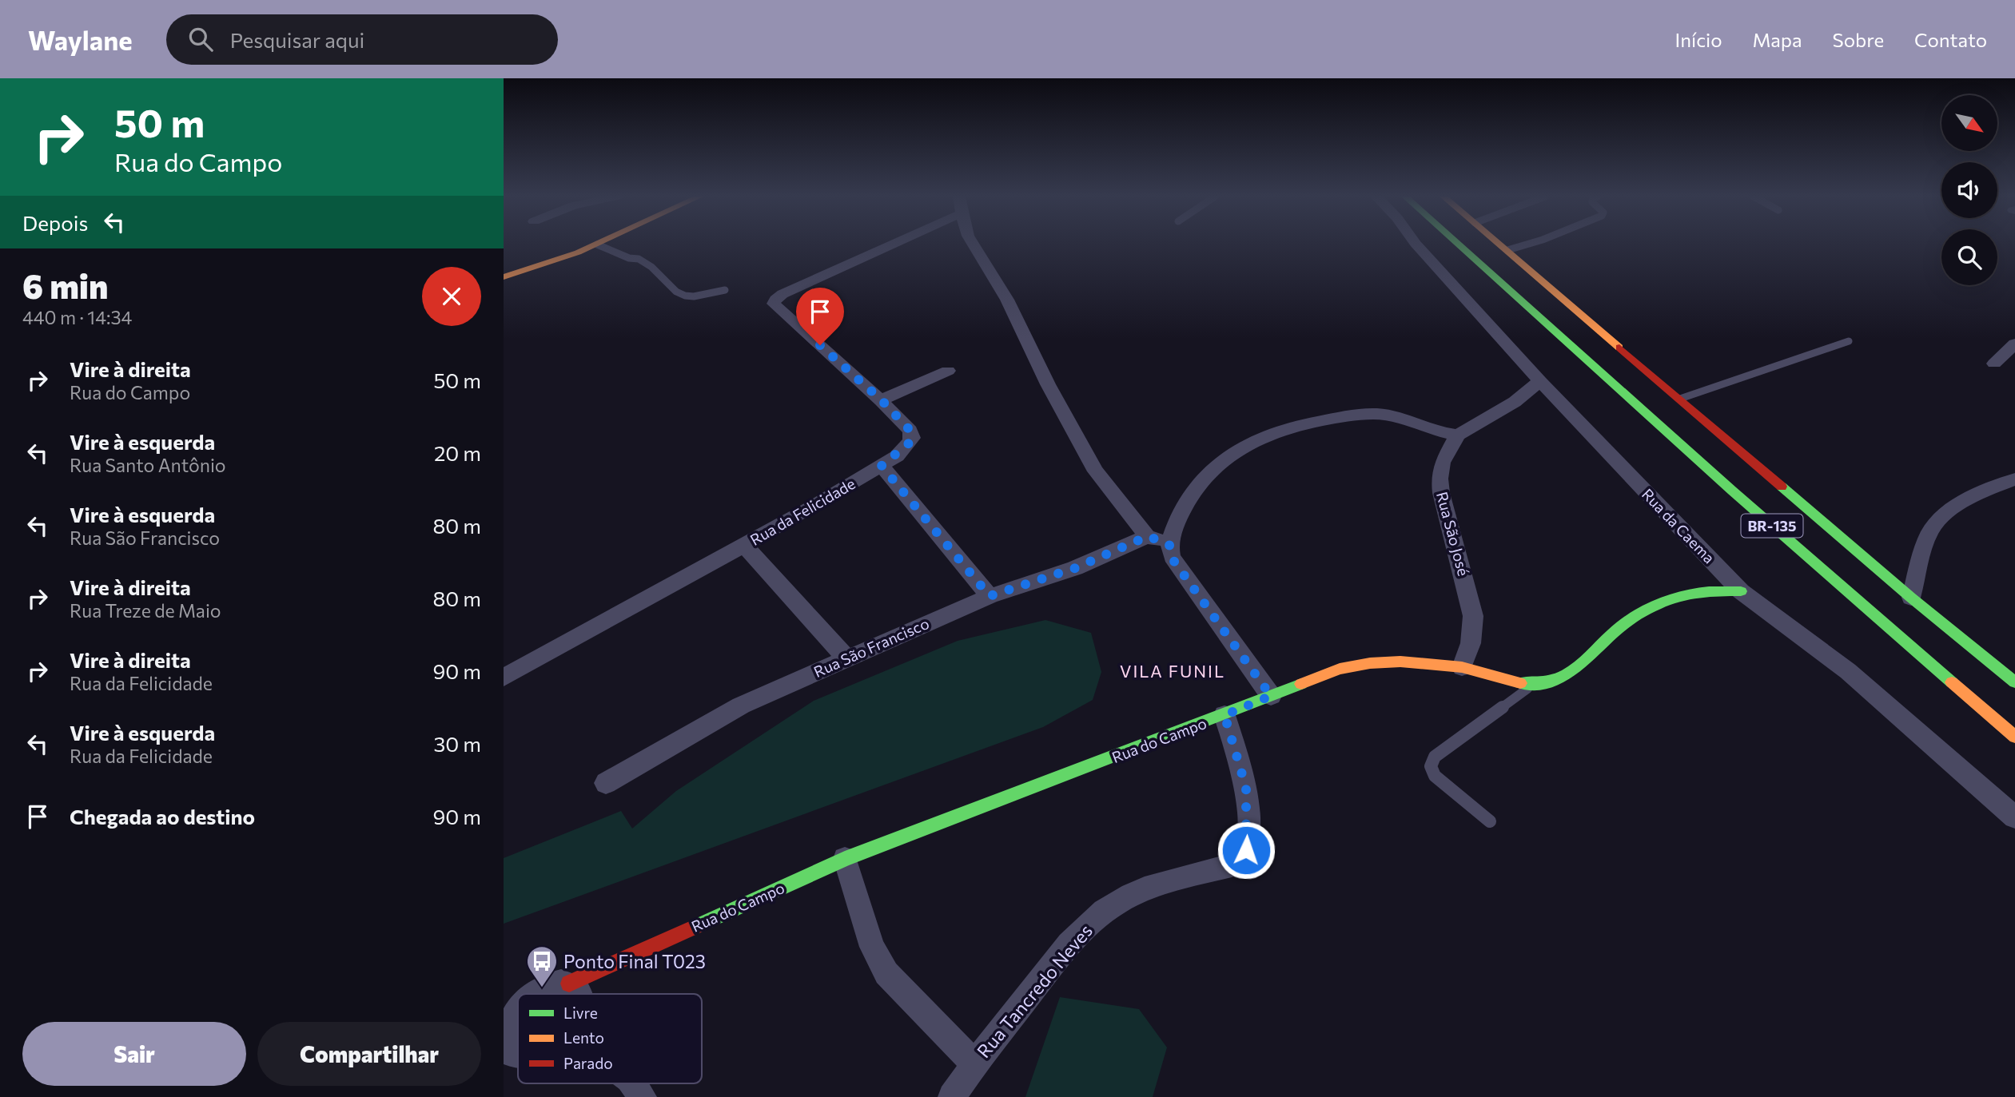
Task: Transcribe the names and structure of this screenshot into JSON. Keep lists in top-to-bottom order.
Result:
{
  "streets": {
    "main road": ["BR-135", "Rua do Campo"],
    "street": [
      "Rua da Felicidade",
      "Rua da Caema",
      "Rua São José",
      "Rua São Francisco",
      "Rua Tancredo Neves"
    ]
  },
  "crossings": [
    ["Rua da Caema", "Rua do Campo"],
    ["Rua São José", "Rua do Campo"],
    ["Rua do Campo", "Rua Tancredo Neves"]
  ],
  "districts": ["VILA FUNIL"],
  "places": {
    "bus stop": ["Ponto Final T023"]
  },
  "legend": ["Livre", "Lento", "Parado"],
  "north": "bottom right",
  "page": {
    "header": "Waylane",
    "search": "Pesquisar aqui",
    "nav": [
      "Início",
      "Mapa",
      "Sobre",
      "Contato"
    ],
    "turn": ["50 m", "Rua do Campo"],
    "then": "Depois",
    "heading": ["6 min", "440 m · 14:34"],
    "list": [
      {
        "name": "Vire à direita",
        "note": "Rua do Campo",
        "value": "50 m"
      },
      {
        "name": "Vire à esquerda",
        "note": "Rua Santo Antônio",
        "value": "20 m"
      },
      {
        "name": "Vire à esquerda",
        "note": "Rua São Francisco",
        "value": "80 m"
      },
      {
        "name": "Vire à direita",
        "note": "Rua Treze de Maio",
        "value": "80 m"
      },
      {
        "name": "Vire à direita",
        "note": "Rua da Felicidade",
        "value": "90 m"
      },
      {
        "name": "Vire à esquerda",
        "note": "Rua da Felicidade",
        "value": "30 m"
      },
      {
        "name": "Chegada ao destino",
        "value": "90 m"
      }
    ],
    "buttons": ["Sair", "Compartilhar"]
  }
}
